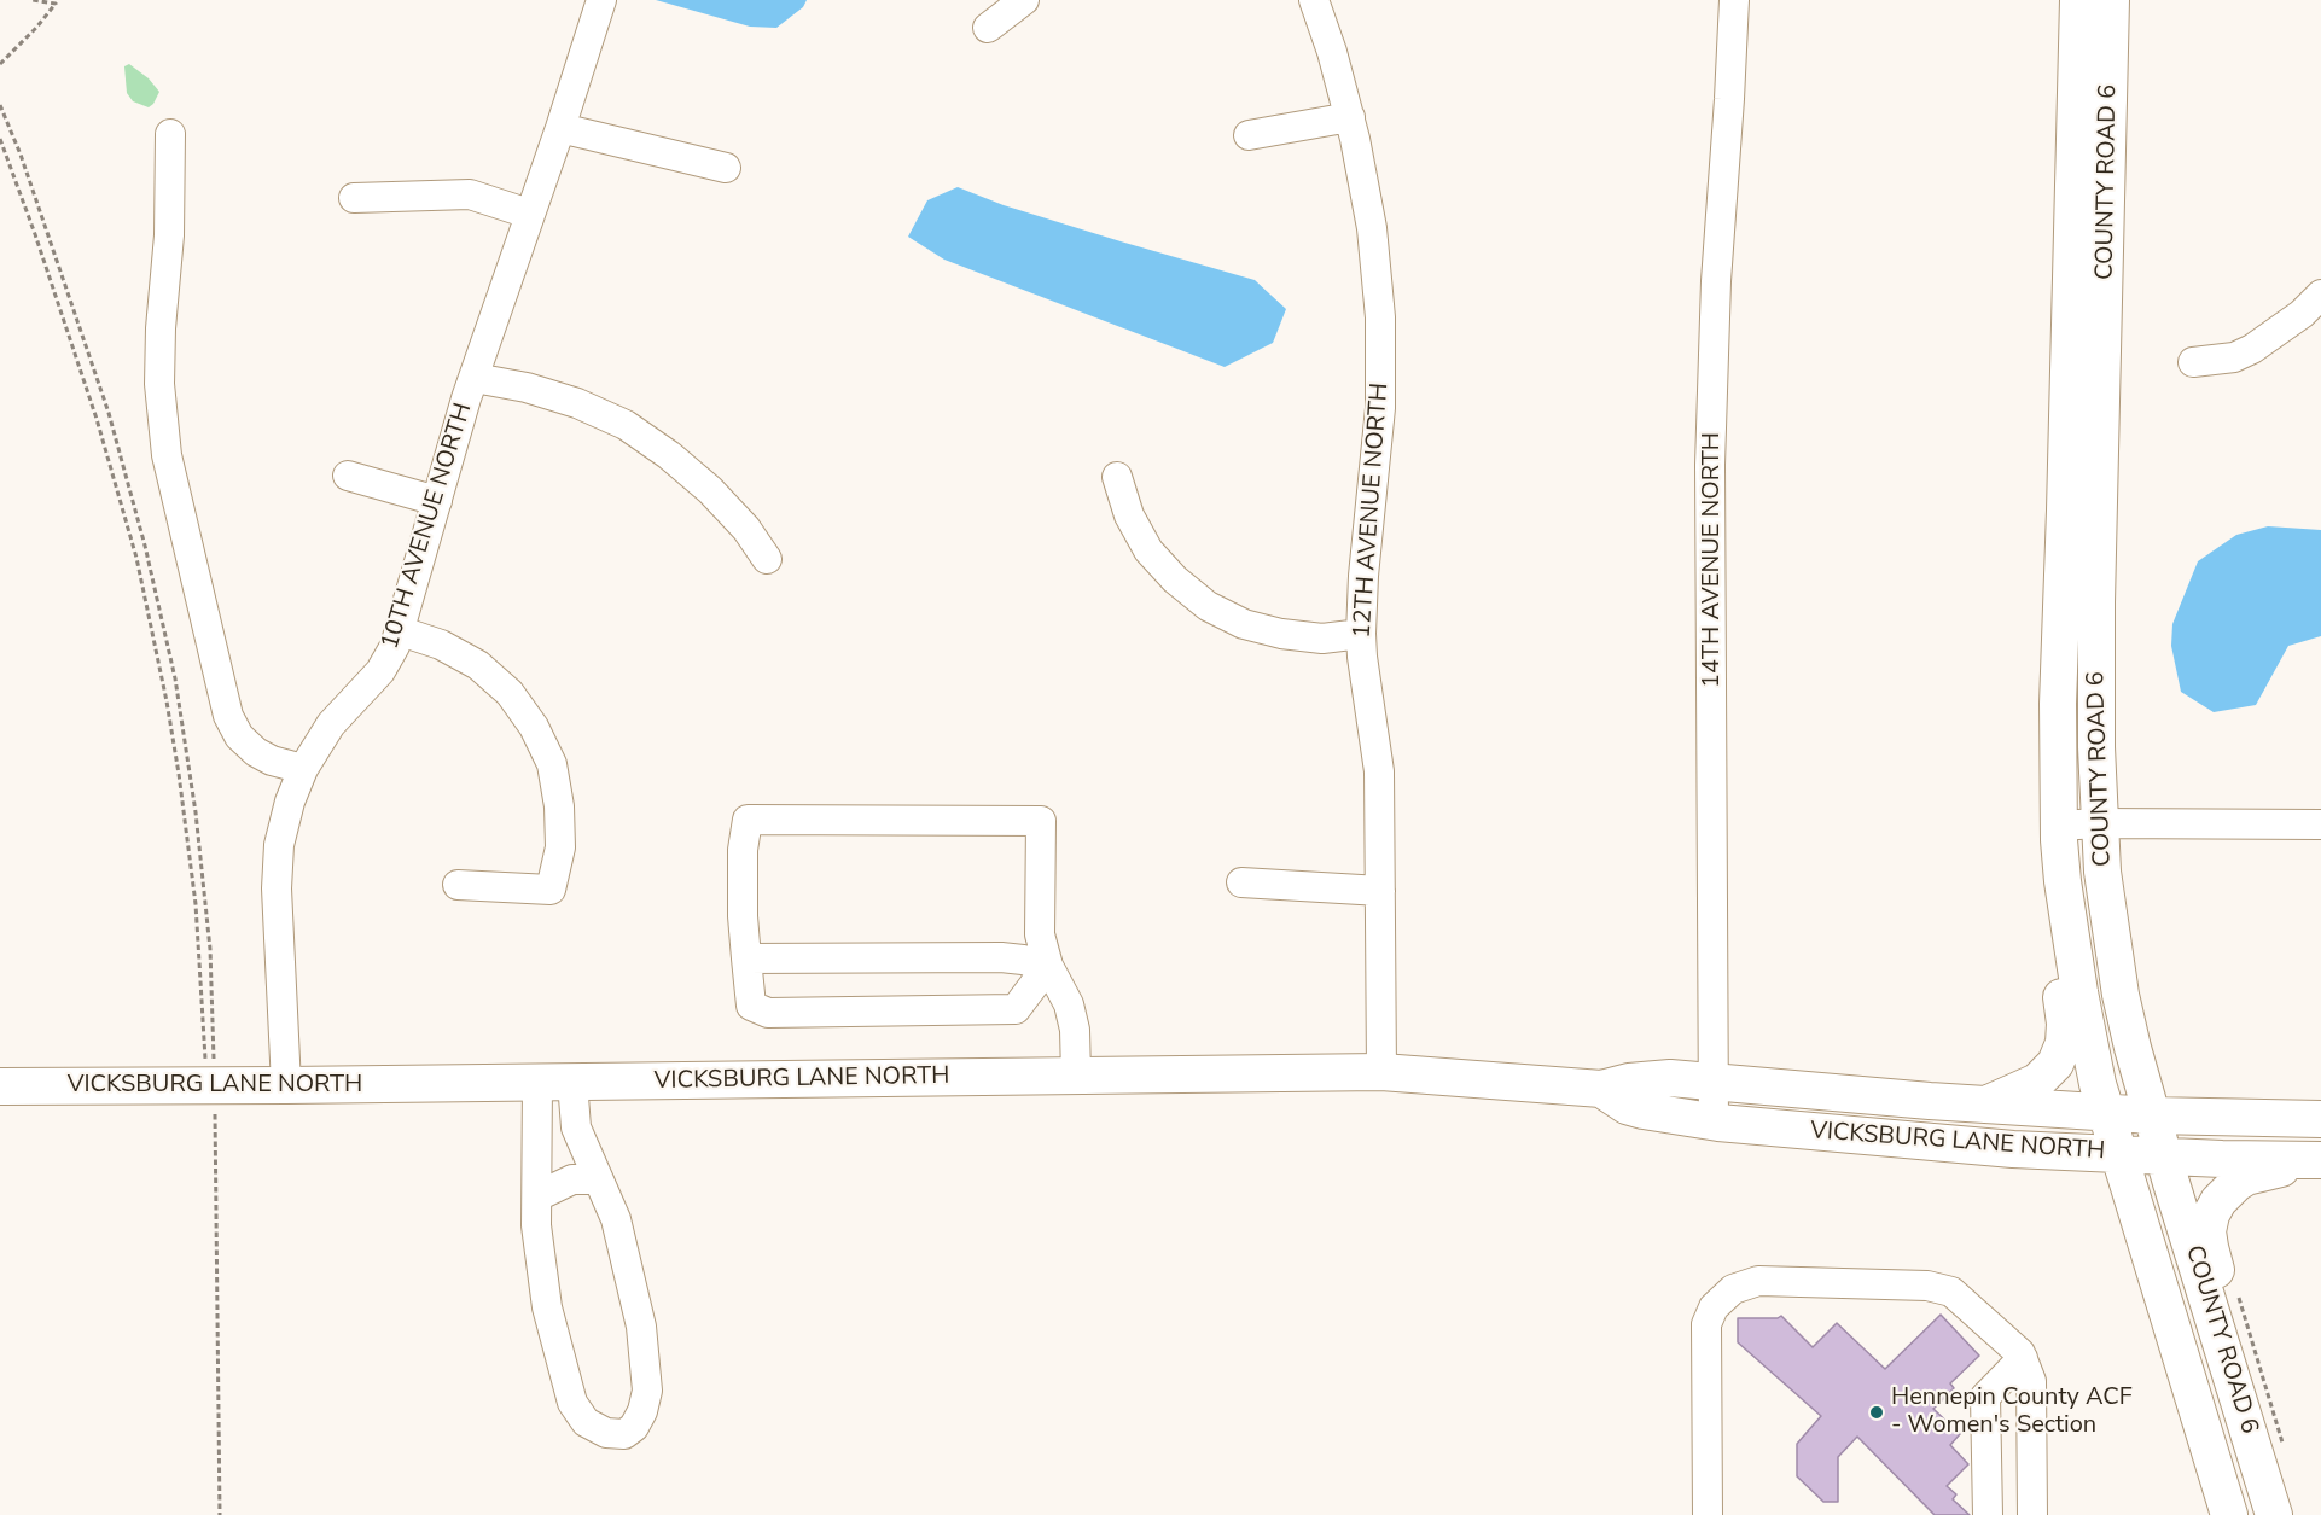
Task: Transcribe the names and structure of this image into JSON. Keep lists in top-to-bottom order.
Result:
{
  "streets": {
    "main road": ["COUNTY ROAD 6", "VICKSBURG LANE NORTH"],
    "street": ["12TH AVENUE NORTH", "10TH AVENUE NORTH", "14TH AVENUE NORTH"]
  },
  "crossings": [
    ["COUNTY ROAD 6", "VICKSBURG LANE NORTH"],
    ["12TH AVENUE NORTH", "VICKSBURG LANE NORTH"],
    ["10TH AVENUE NORTH", "VICKSBURG LANE NORTH"],
    ["14TH AVENUE NORTH", "VICKSBURG LANE NORTH"]
  ],
  "places": ["Hennepin County ACF - Women's Section"]
}
